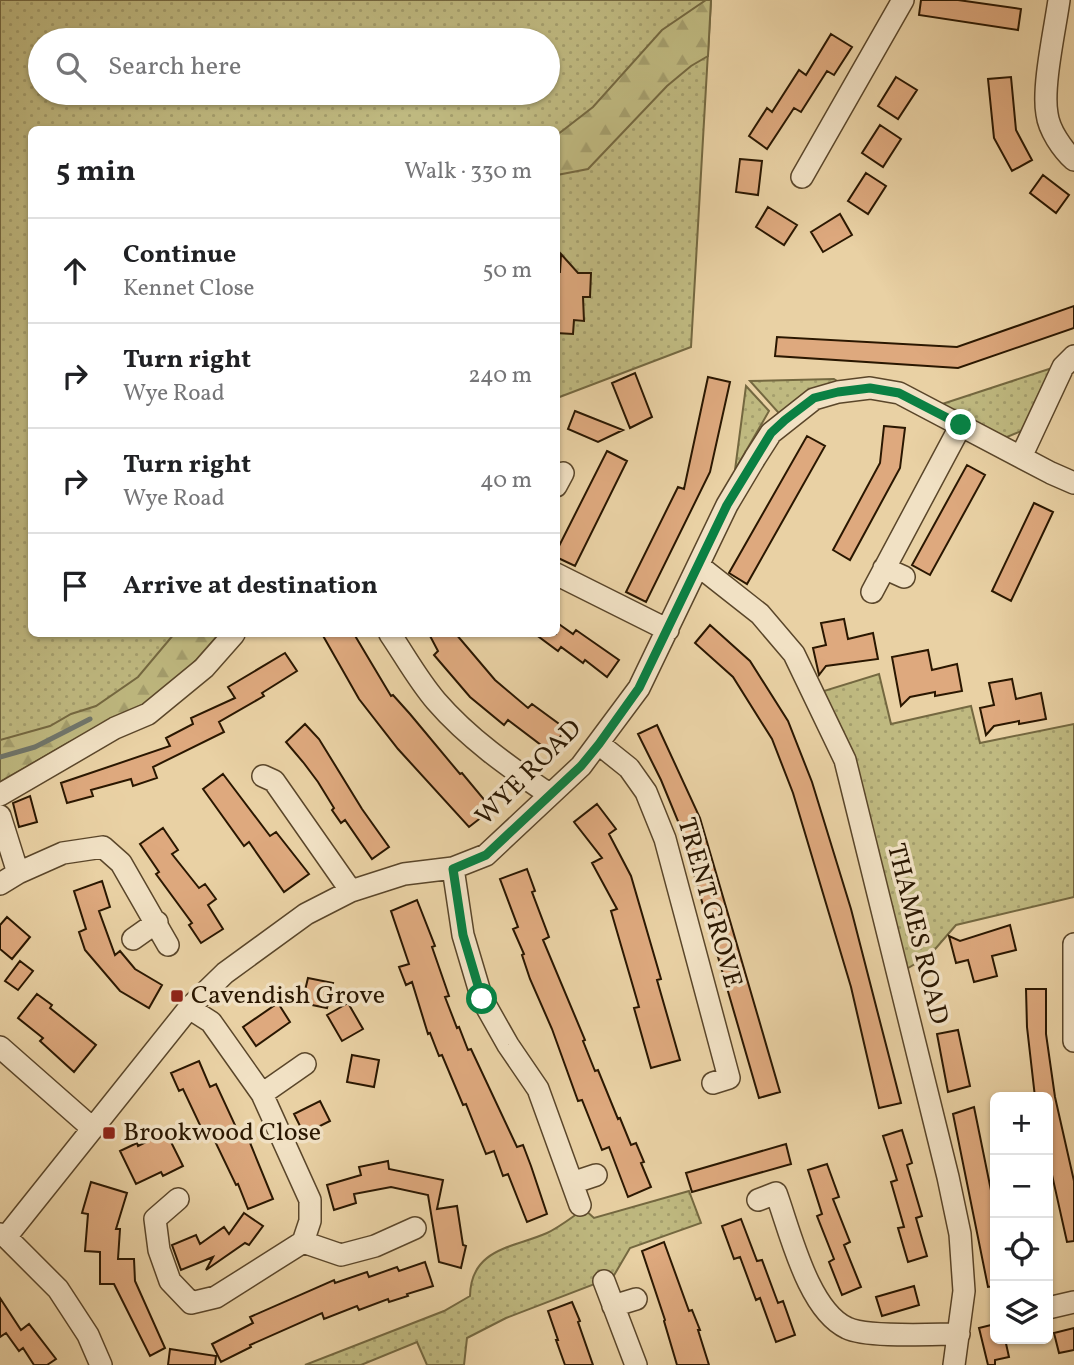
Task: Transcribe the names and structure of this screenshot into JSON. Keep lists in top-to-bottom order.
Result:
{
  "streets": {
    "street": ["WYE ROAD", "TRENT GROVE", "THAMES ROAD"]
  },
  "crossings": [
    ["WYE ROAD", "TRENT GROVE"],
    ["WYE ROAD", "THAMES ROAD"]
  ],
  "places": {
    "transit": ["Cavendish Grove", "Brookwood Close"]
  },
  "page": {
    "search": "Search here",
    "heading": ["5 min", "Walk · 330 m"],
    "list": [
      ["Continue", "Kennet Close", "50 m"],
      ["Turn right", "Wye Road", "240 m"],
      ["Turn right", "Wye Road", "40 m"],
      "Arrive at destination"
    ],
    "map_buttons": ["+", "−"]
  }
}
